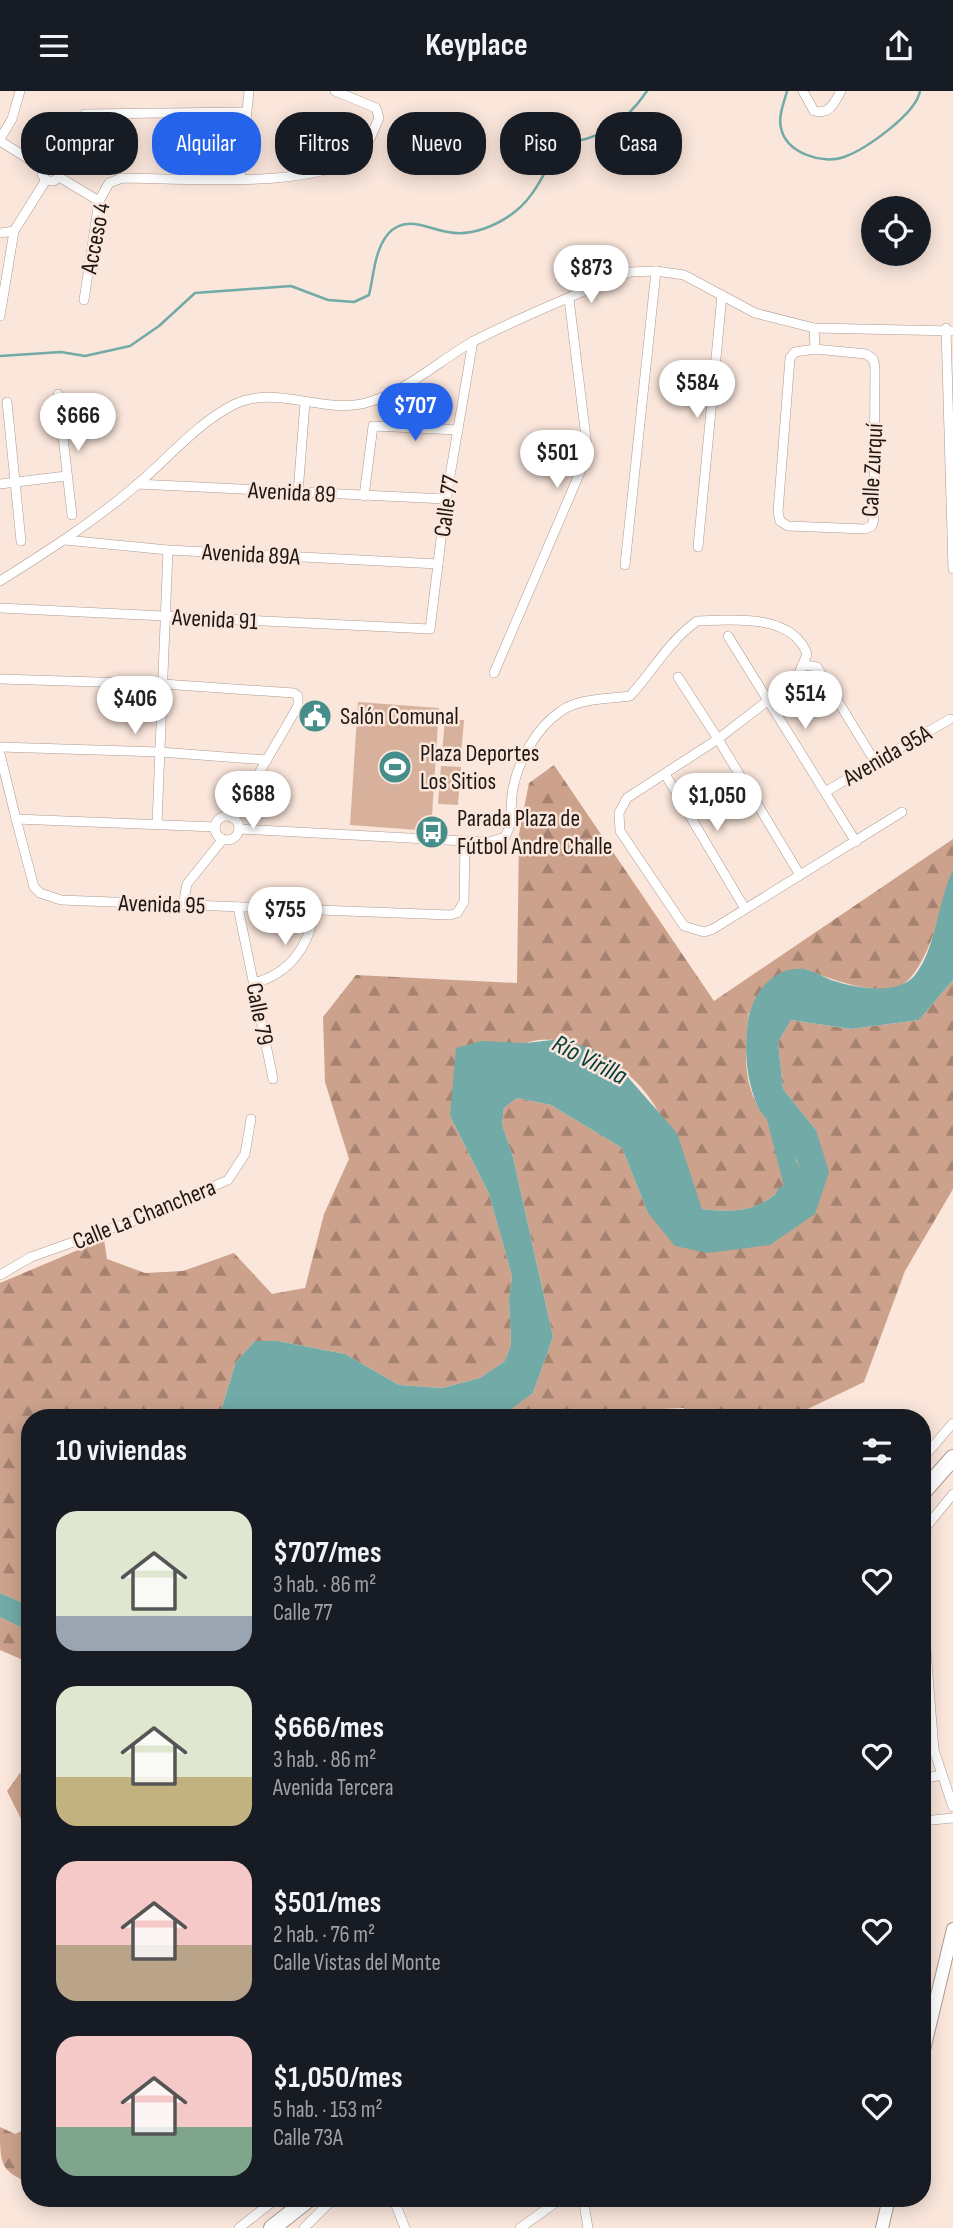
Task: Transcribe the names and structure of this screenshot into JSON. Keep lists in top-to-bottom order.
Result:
{
  "streets": {
    "street": [
      "Acceso 4",
      "Calle Zurquí",
      "Avenida 89",
      "Calle 77",
      "Avenida 89A",
      "Avenida 91",
      "Avenida 95A",
      "Avenida 95",
      "Calle 79",
      "Calle La Chanchera"
    ]
  },
  "crossings": [
    ["Avenida 89", "Calle 77"],
    ["Calle 77", "Avenida 89A"],
    ["Calle 77", "Avenida 91"],
    ["Avenida 95", "Calle 79"]
  ],
  "water": ["Río Virilla"],
  "places": {
    "public building": ["Salón Comunal"],
    "sports": ["Plaza Deportes Los Sitios"],
    "bus stop": ["Parada Plaza de Fútbol Andre Challe"]
  },
  "page": {
    "header": "Keyplace",
    "chip": [
      "Comprar",
      "Alquilar",
      "Filtros",
      "Nuevo",
      "Piso",
      "Casa"
    ],
    "price": [
      "$873",
      "$584",
      "$707",
      "$666",
      "$501",
      "$514",
      "$406",
      "$688",
      "$1,050",
      "$755"
    ],
    "heading": "10 viviendas",
    "list": [
      {
        "name": "$707/mes",
        "note": "3 hab. · 86 m² · Calle 77"
      },
      {
        "name": "$666/mes",
        "note": "3 hab. · 86 m² · Avenida Tercera"
      },
      {
        "name": "$501/mes",
        "note": "2 hab. · 76 m² · Calle Vistas del Monte"
      },
      {
        "name": "$1,050/mes",
        "note": "5 hab. · 153 m² · Calle 73A"
      }
    ]
  }
}
